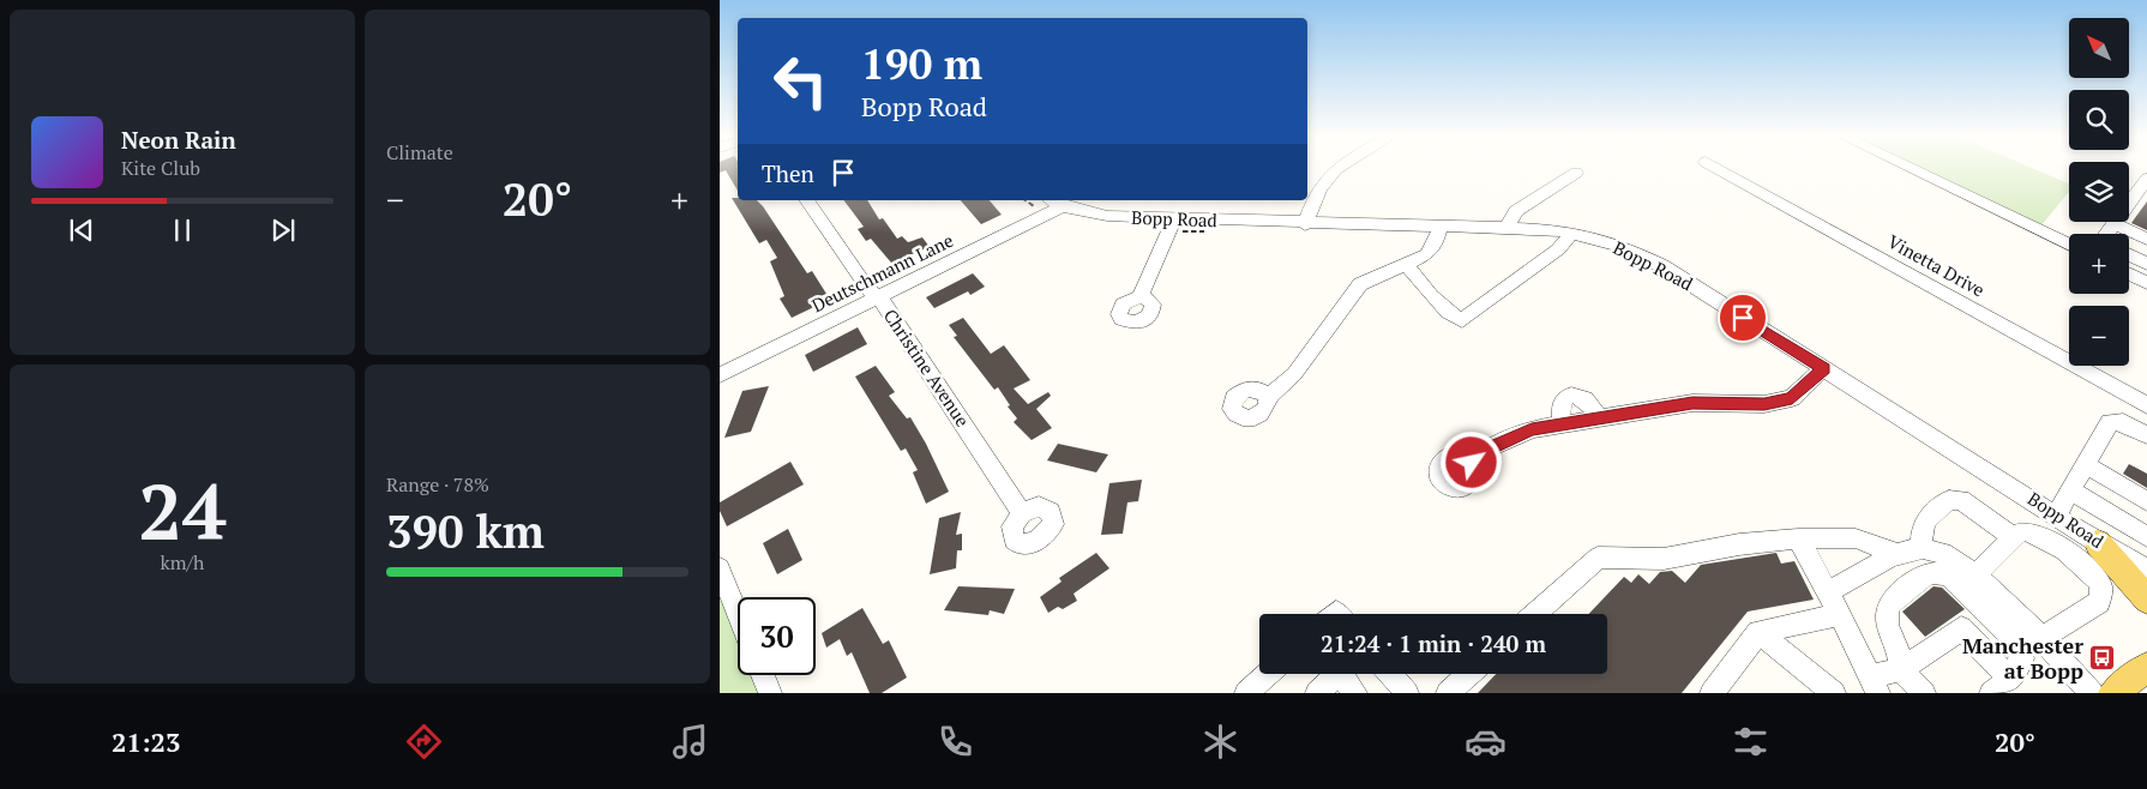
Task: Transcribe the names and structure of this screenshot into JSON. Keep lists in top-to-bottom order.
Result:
{
  "streets": {
    "street": [
      "Bopp Road",
      "Vinetta Drive",
      "Deutschmann Lane",
      "Christine Avenue"
    ]
  },
  "crossings": [
    ["Bopp Road", "Deutschmann Lane"],
    ["Deutschmann Lane", "Christine Avenue"]
  ],
  "places": {
    "bus stop": ["Manchester at Bopp"]
  },
  "north": "top left",
  "page": {
    "tile": [
      "Climate",
      ["24", "km/h"],
      ["Range · 78%", "390 km"]
    ],
    "map_buttons": ["+", "−"],
    "turn": ["190 m", "Bopp Road"],
    "song": ["Neon Rain", "Kite Club"],
    "then": "Then",
    "heat": ["−", "20°", "+"],
    "limit": "30",
    "trip": "21:24 · 1 min · 240 m",
    "tabs": ["21:23", "20°"]
  }
}
